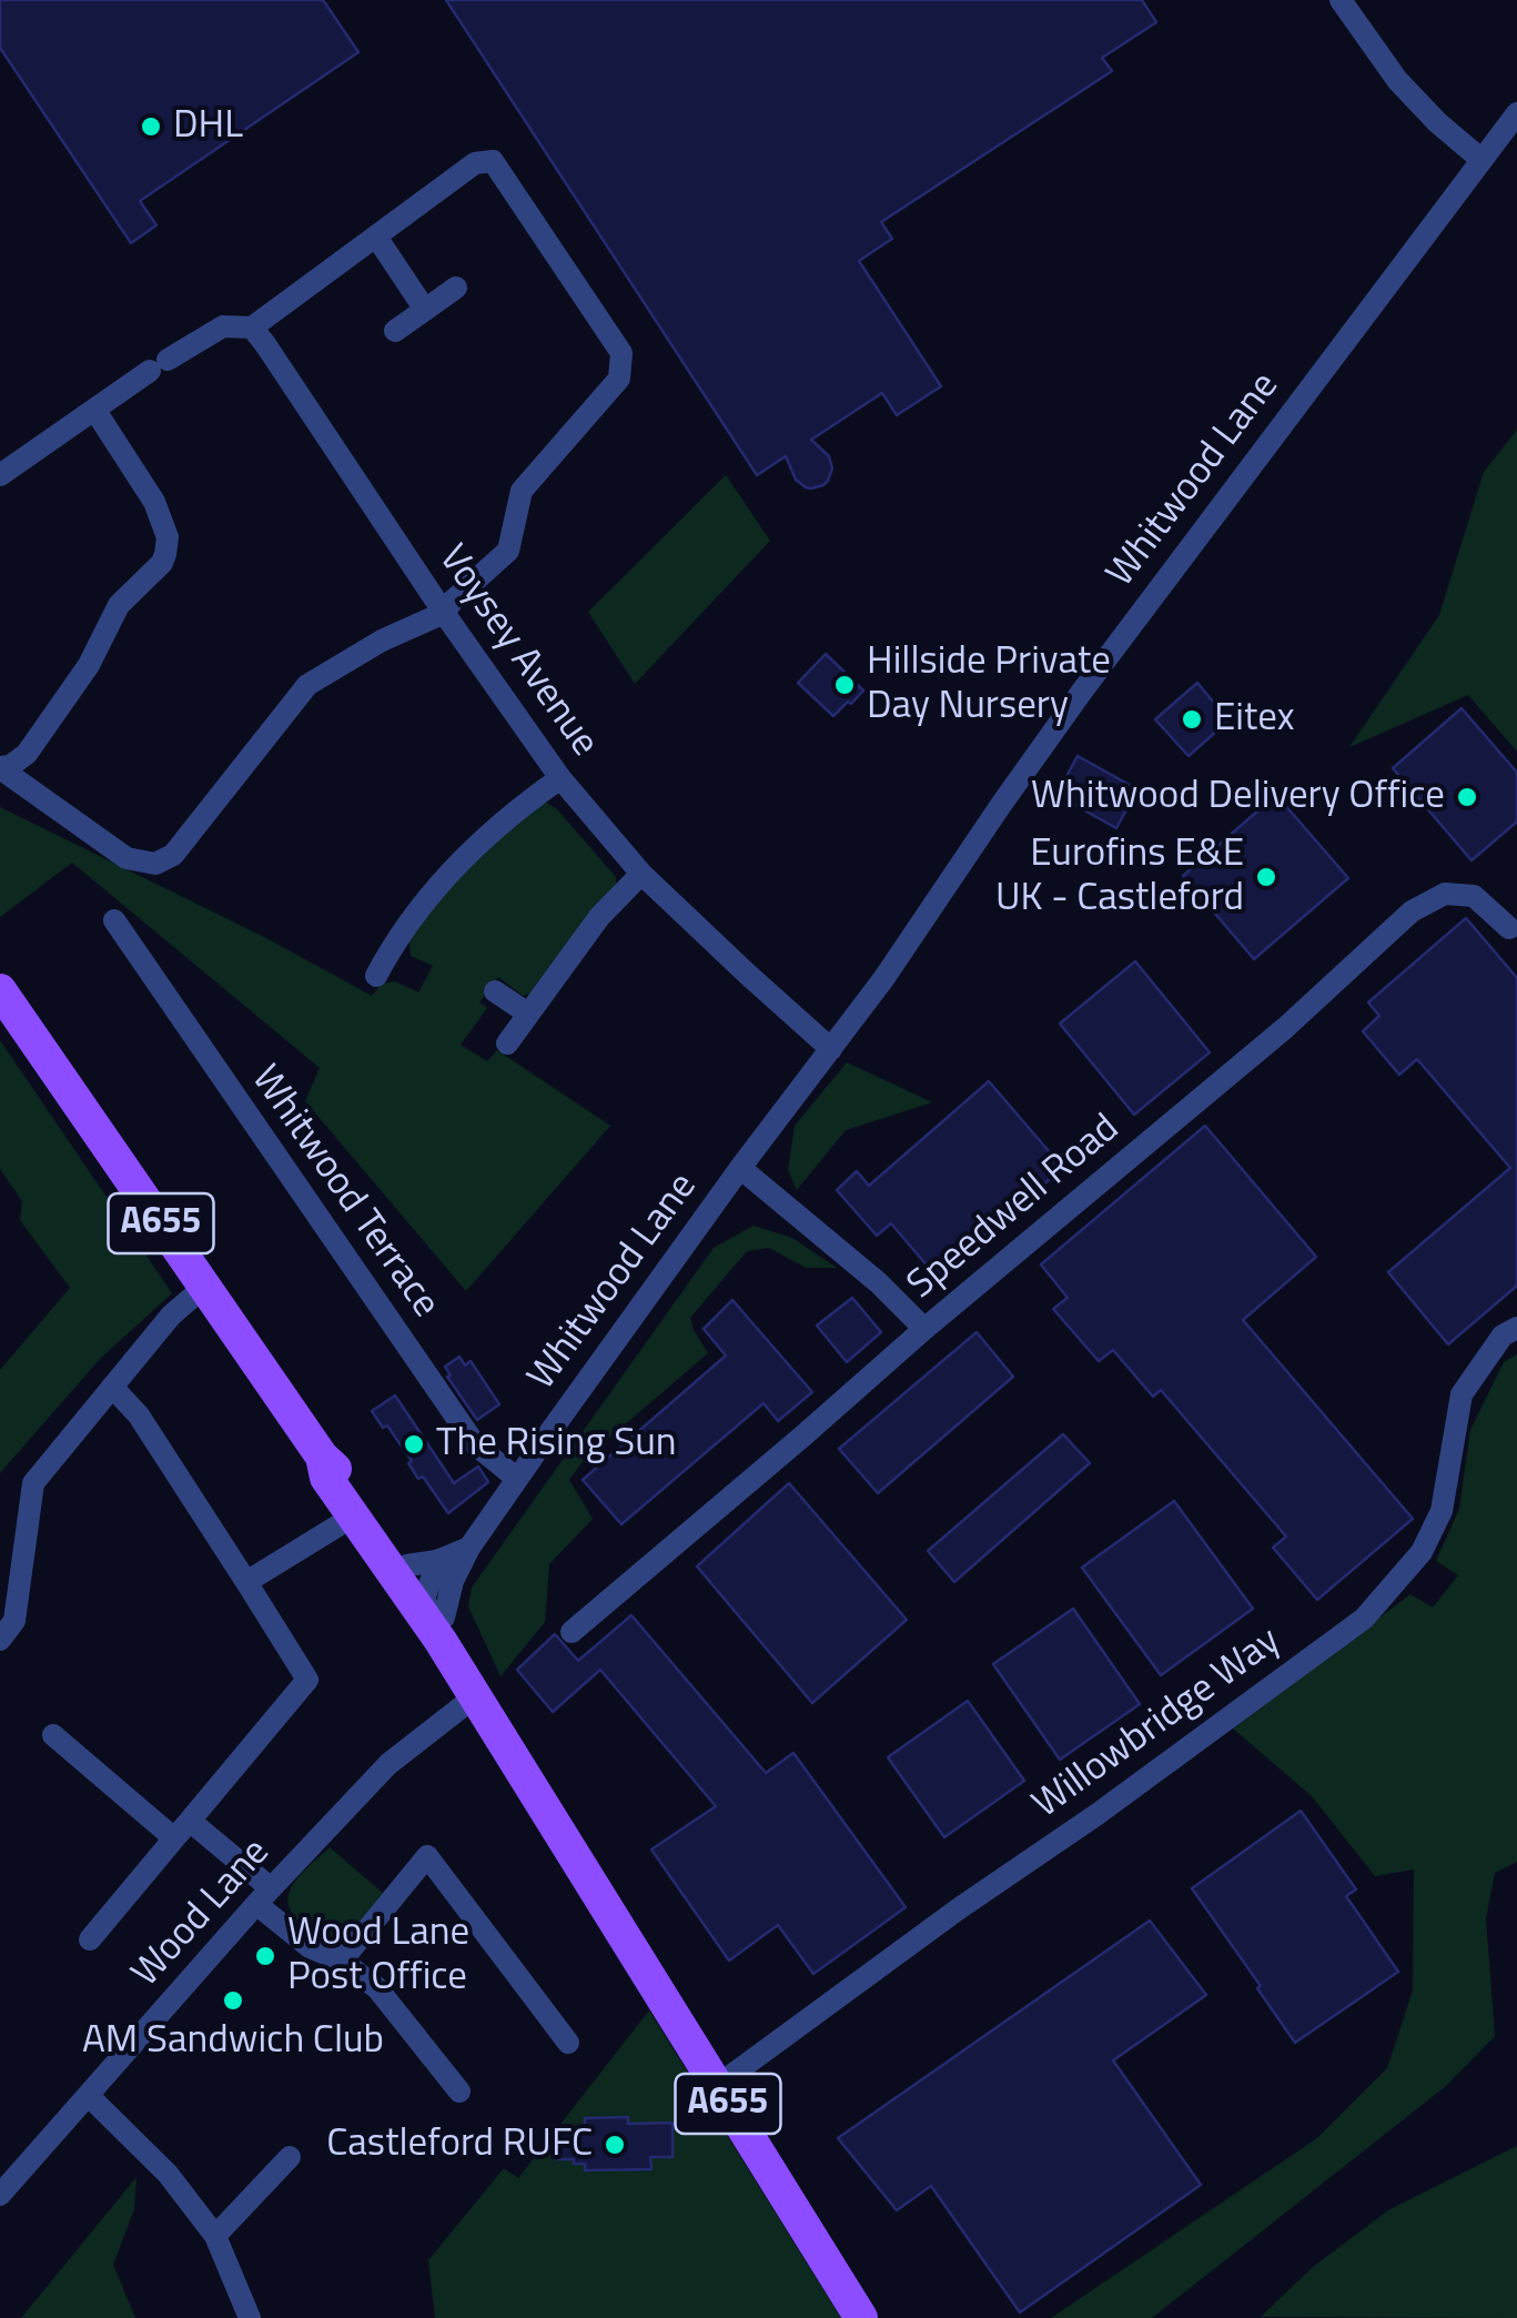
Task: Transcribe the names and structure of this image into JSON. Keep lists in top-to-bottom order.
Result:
{
  "streets": {
    "main road": ["A655"],
    "street": [
      "Whitwood Lane",
      "Voysey Avenue",
      "Whitwood Terrace",
      "Speedwell Road",
      "Willowbridge Way",
      "Wood Lane"
    ]
  },
  "crossings": [
    ["Whitwood Lane", "Voysey Avenue"],
    ["Whitwood Lane", "Whitwood Terrace"],
    ["Whitwood Lane", "Speedwell Road"],
    ["Whitwood Lane", "A655"],
    ["A655", "Willowbridge Way"],
    ["A655", "Wood Lane"]
  ],
  "places": [
    "DHL",
    "Hillside Private Day Nursery",
    "Eitex",
    "Whitwood Delivery Office",
    "Eurofins E&E UK - Castleford",
    "The Rising Sun",
    "Wood Lane Post Office",
    "AM Sandwich Club",
    "Castleford RUFC"
  ]
}
